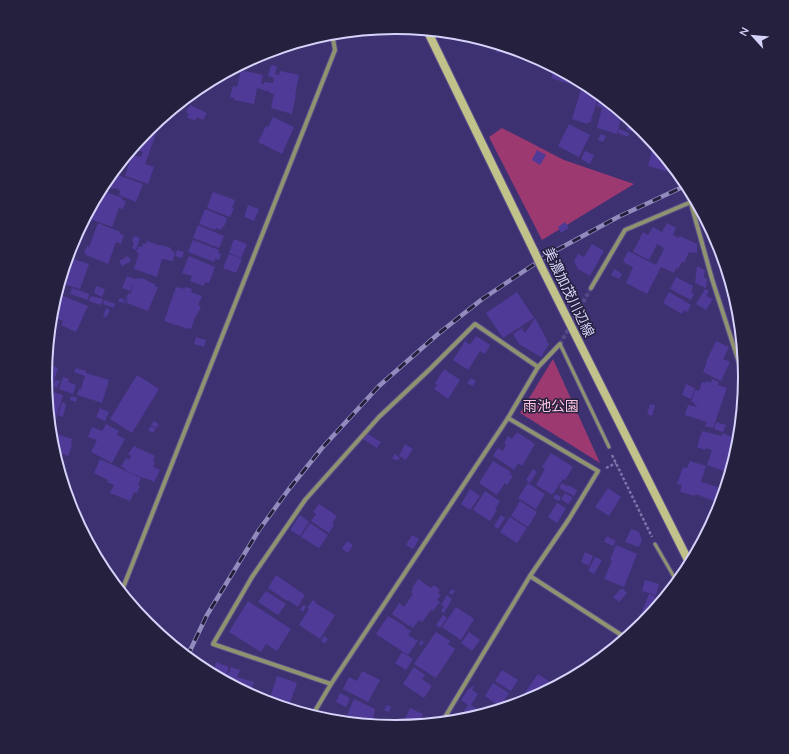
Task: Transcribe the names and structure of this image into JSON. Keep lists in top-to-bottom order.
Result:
{
  "streets": {
    "main road": ["美濃加茂川辺線"]
  },
  "parks": ["雨池公園"],
  "north": "top left"
}
